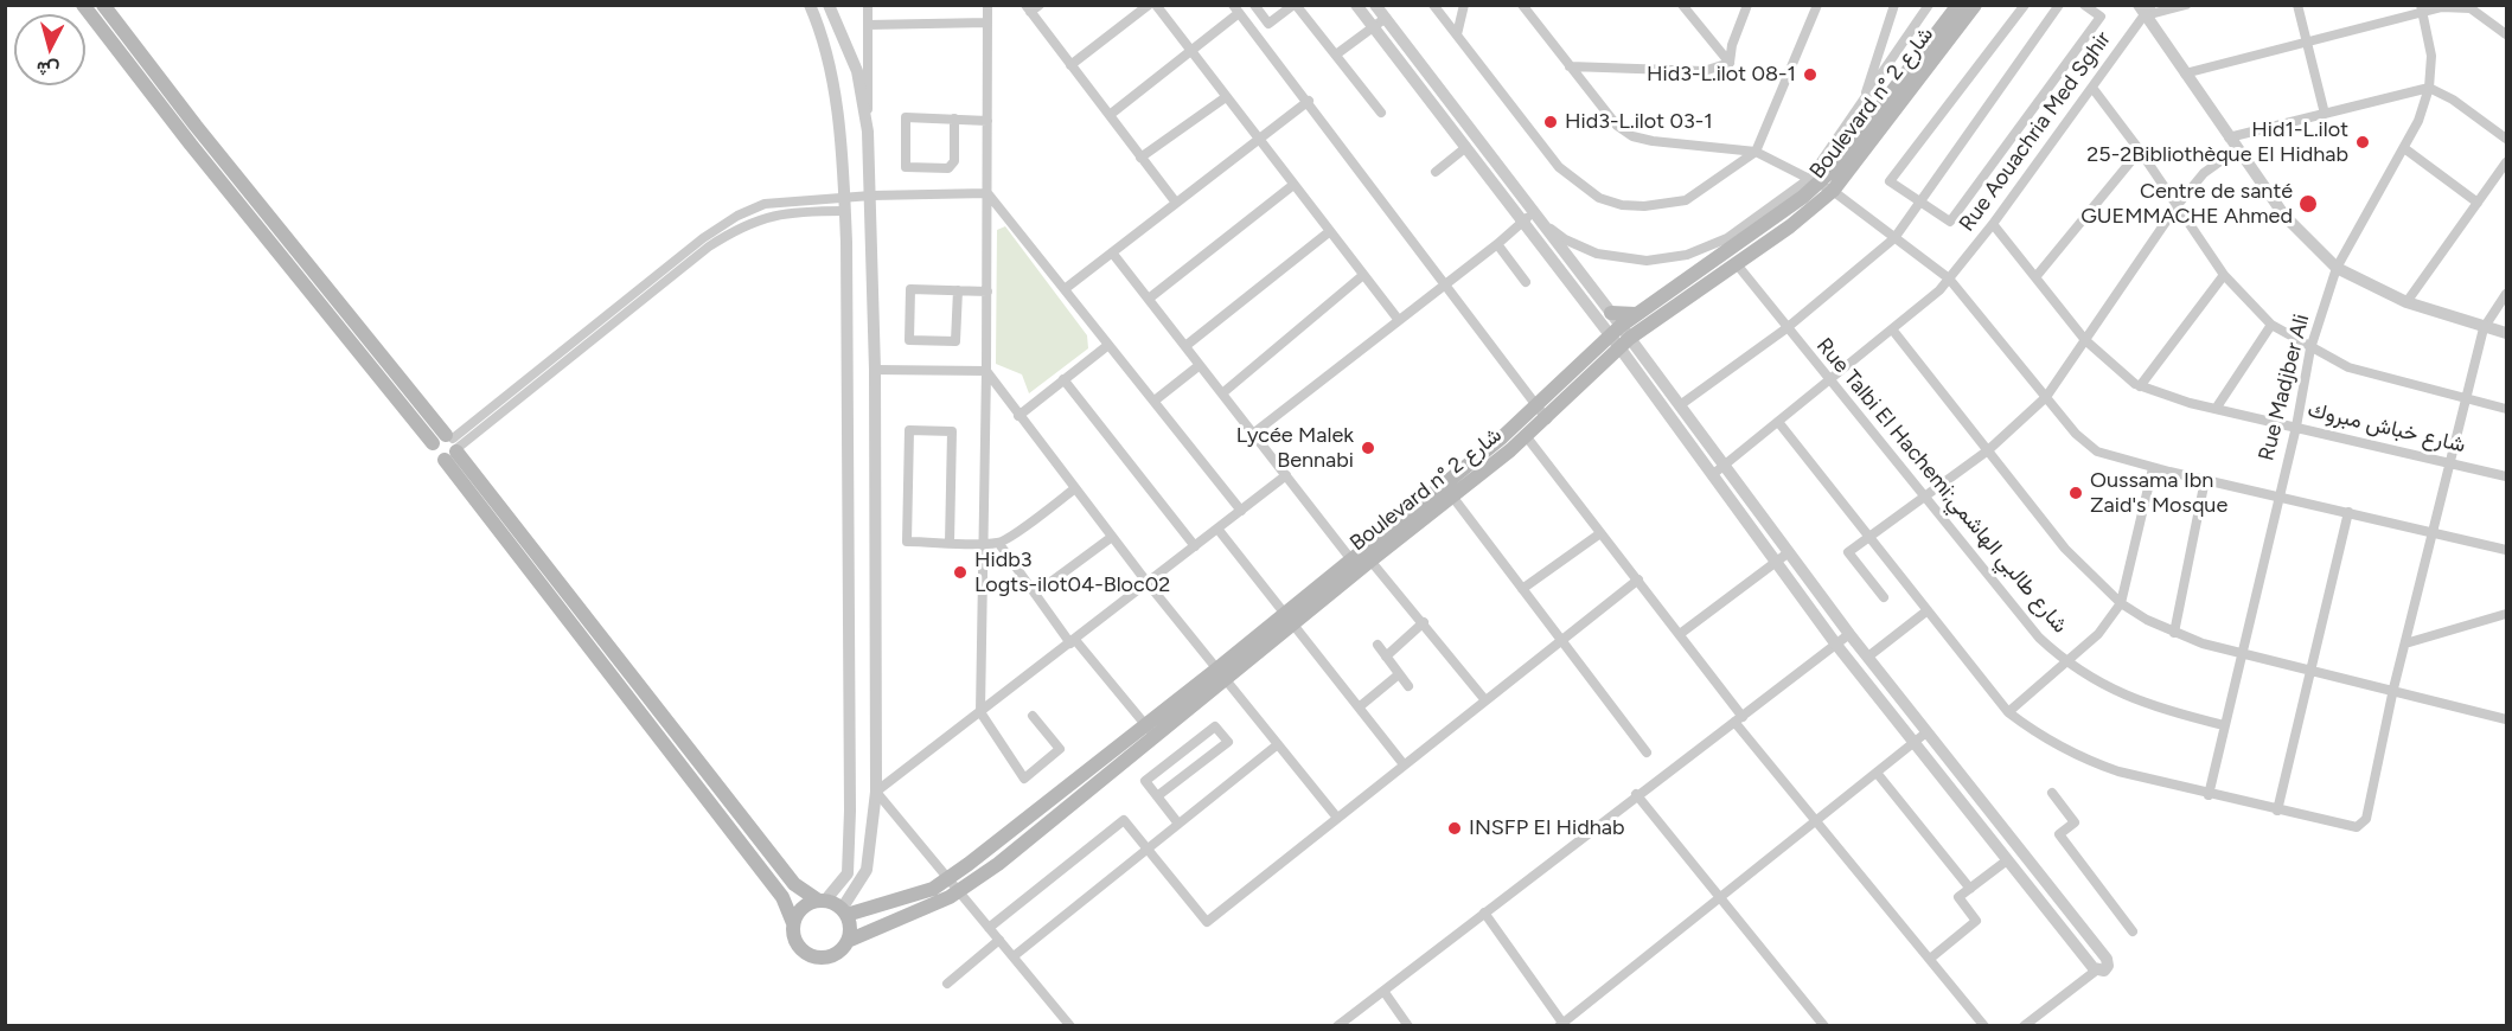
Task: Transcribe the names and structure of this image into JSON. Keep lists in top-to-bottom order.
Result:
{
  "streets": {
    "main road": ["Boulevard n° شارع 2"],
    "street": [
      "Rue Aouachria Med Sghir",
      "Rue Madjber Ali",
      "شارع خباش مبروك",
      "Rue Talbi El Hachemi;شارع طالبي الهاشمي"
    ]
  },
  "crossings": [
    ["Boulevard n° شارع 2", "Rue Talbi El Hachemi;شارع طالبي الهاشمي"],
    ["Rue Aouachria Med Sghir", "شارع خباش مبروك"],
    ["Rue Aouachria Med Sghir", "Rue Talbi El Hachemi;شارع طالبي الهاشمي"],
    ["Rue Madjber Ali", "شارع خباش مبروك"],
    ["Rue Madjber Ali", "Rue Talbi El Hachemi;شارع طالبي الهاشمي"]
  ],
  "places": [
    "Hid3-L.ilot 08-1",
    "Hid3-L.ilot 03-1",
    "Hid1-L.ilot 25-2Bibliothèque El Hidhab",
    "Centre de santé GUEMMACHE Ahmed",
    "Lycée Malek Bennabi",
    "Oussama Ibn Zaid's Mosque",
    "Hidb3 Logts-ilot04-Bloc02",
    "INSFP El Hidhab"
  ],
  "north": "bottom"
}
